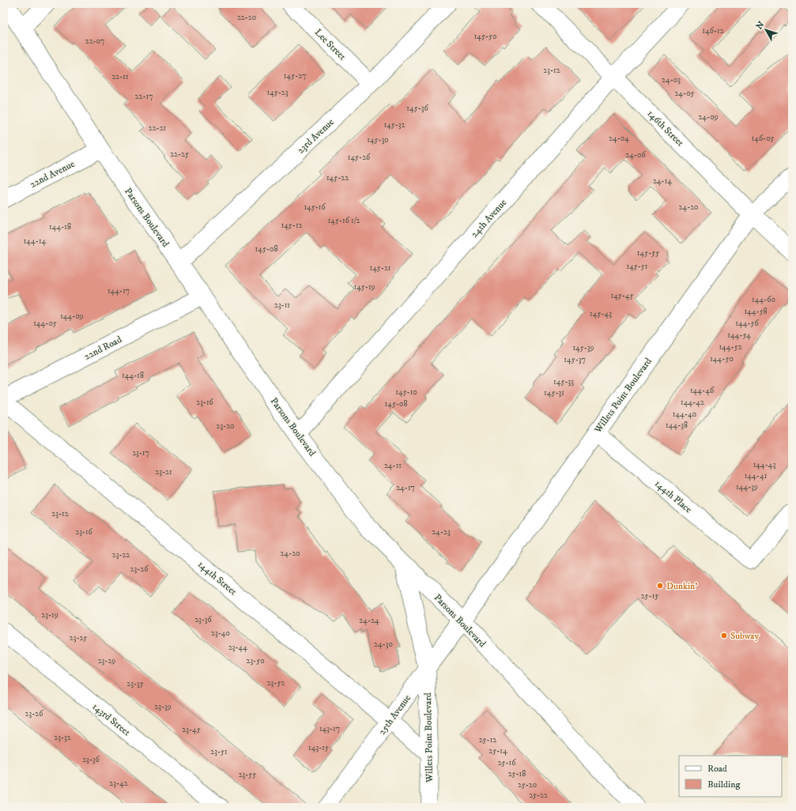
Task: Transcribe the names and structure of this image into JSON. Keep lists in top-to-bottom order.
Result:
{
  "streets": {
    "street": [
      "Lee Street",
      "146th Street",
      "23rd Avenue",
      "22nd Avenue",
      "Parsons Boulevard",
      "24th Avenue",
      "22nd Road",
      "Willets Point Boulevard",
      "144th Place",
      "144th Street",
      "25th Avenue",
      "143rd Street"
    ]
  },
  "crossings": [
    ["Lee Street", "23rd Avenue"],
    ["146th Street", "24th Avenue"],
    ["146th Street", "Willets Point Boulevard"],
    ["23rd Avenue", "Parsons Boulevard"],
    ["22nd Avenue", "Parsons Boulevard"],
    ["Parsons Boulevard", "24th Avenue"],
    ["Parsons Boulevard", "22nd Road"],
    ["Parsons Boulevard", "Willets Point Boulevard"],
    ["Parsons Boulevard", "25th Avenue"],
    ["Willets Point Boulevard", "144th Place"],
    ["Willets Point Boulevard", "144th Street"],
    ["Willets Point Boulevard", "25th Avenue"],
    ["144th Street", "25th Avenue"]
  ],
  "places": ["Dunkin'", "Subway"],
  "house_numbers": [
    "22-20",
    "146-12",
    "145-50",
    "22-07",
    "23-12",
    "145-27",
    "22-11",
    "24-03",
    "145-23",
    "24-05",
    "22-17",
    "145-36",
    "24-09",
    "145-32",
    "22-21",
    "24-04",
    "146-05",
    "145-30",
    "22-25",
    "24-06",
    "145-26",
    "145-22",
    "24-14",
    "145-16",
    "24-20",
    "145-16 1/2",
    "145-12",
    "144-18",
    "144-14",
    "145-08",
    "145-55",
    "145-51",
    "145-21",
    "145-19",
    "144-17",
    "145-45",
    "144-60",
    "23-11",
    "144-58",
    "145-43",
    "144-09",
    "144-05",
    "144-56",
    "144-54",
    "144-52",
    "145-39",
    "144-50",
    "145-37",
    "144-18",
    "145-33",
    "144-46",
    "145-10",
    "145-31",
    "23-16",
    "144-42",
    "145-08",
    "144-40",
    "144-38",
    "23-20",
    "23-17",
    "144-43",
    "24-11",
    "23-21",
    "144-41",
    "144-39",
    "24-17",
    "23-12",
    "23-16",
    "24-23",
    "24-20",
    "23-22",
    "23-26",
    "25-15",
    "23-19",
    "23-36",
    "24-24",
    "23-40",
    "23-25",
    "24-30",
    "23-44",
    "23-29",
    "23-50",
    "23-52",
    "23-35",
    "23-39",
    "23-26",
    "143-17",
    "23-45",
    "23-32",
    "25-12",
    "143-15",
    "25-14",
    "23-51",
    "23-36",
    "25-16",
    "25-18",
    "23-55",
    "23-42",
    "25-20",
    "25-22"
  ],
  "legend": ["Road", "Building"],
  "north": "top left"
}
